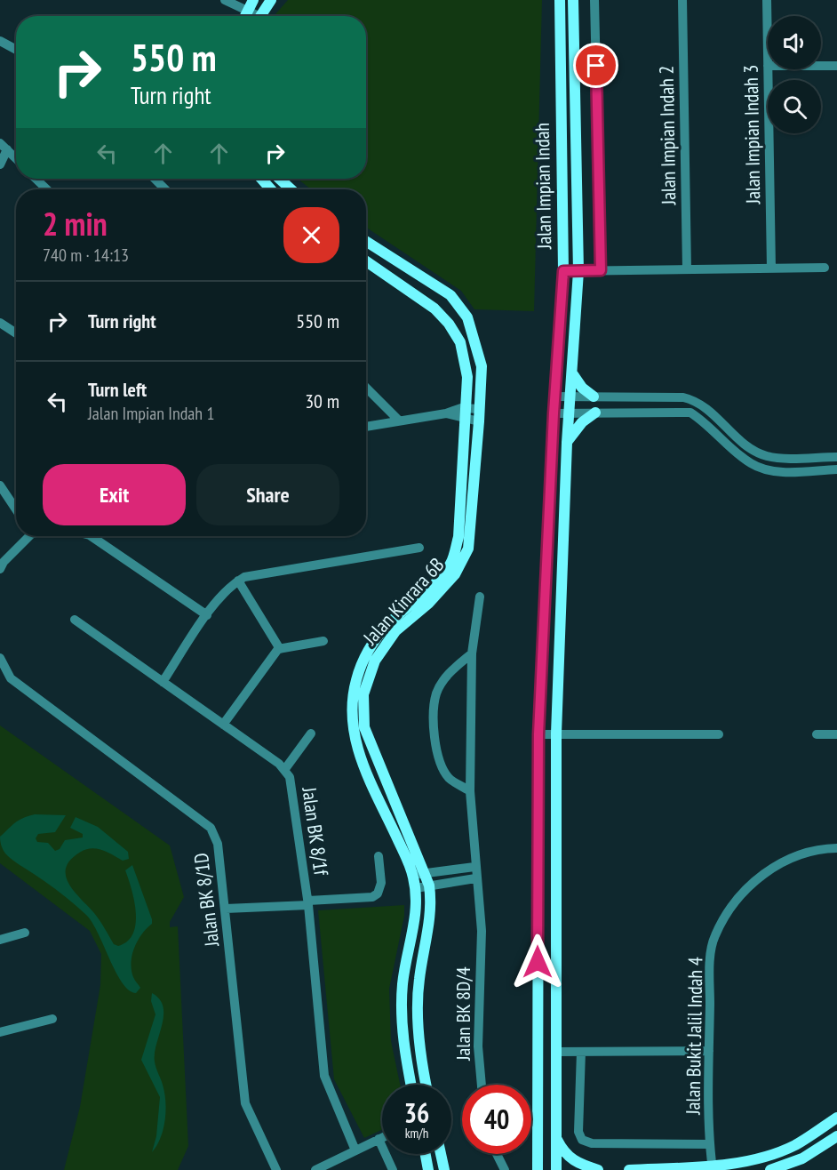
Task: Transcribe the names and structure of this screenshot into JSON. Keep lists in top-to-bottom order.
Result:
{
  "streets": {
    "street": [
      "Jalan Impian Indah 3",
      "Jalan Impian Indah 2",
      "Jalan Impian Indah",
      "Jalan Kinrara 6B",
      "Jalan BK 8/1f",
      "Jalan BK 8/1D",
      "Jalan BK 8D/4",
      "Jalan Bukit Jalil Indah 4"
    ]
  },
  "page": {
    "turn": ["550 m", "Turn right"],
    "heading": ["2 min", "740 m · 14:13"],
    "list": [
      {
        "name": "Turn right",
        "value": "550 m"
      },
      {
        "name": "Turn left",
        "note": "Jalan Impian Indah 1",
        "value": "30 m"
      }
    ],
    "buttons": ["Exit", "Share"],
    "speed": "36 km/h",
    "limit": "40"
  }
}
